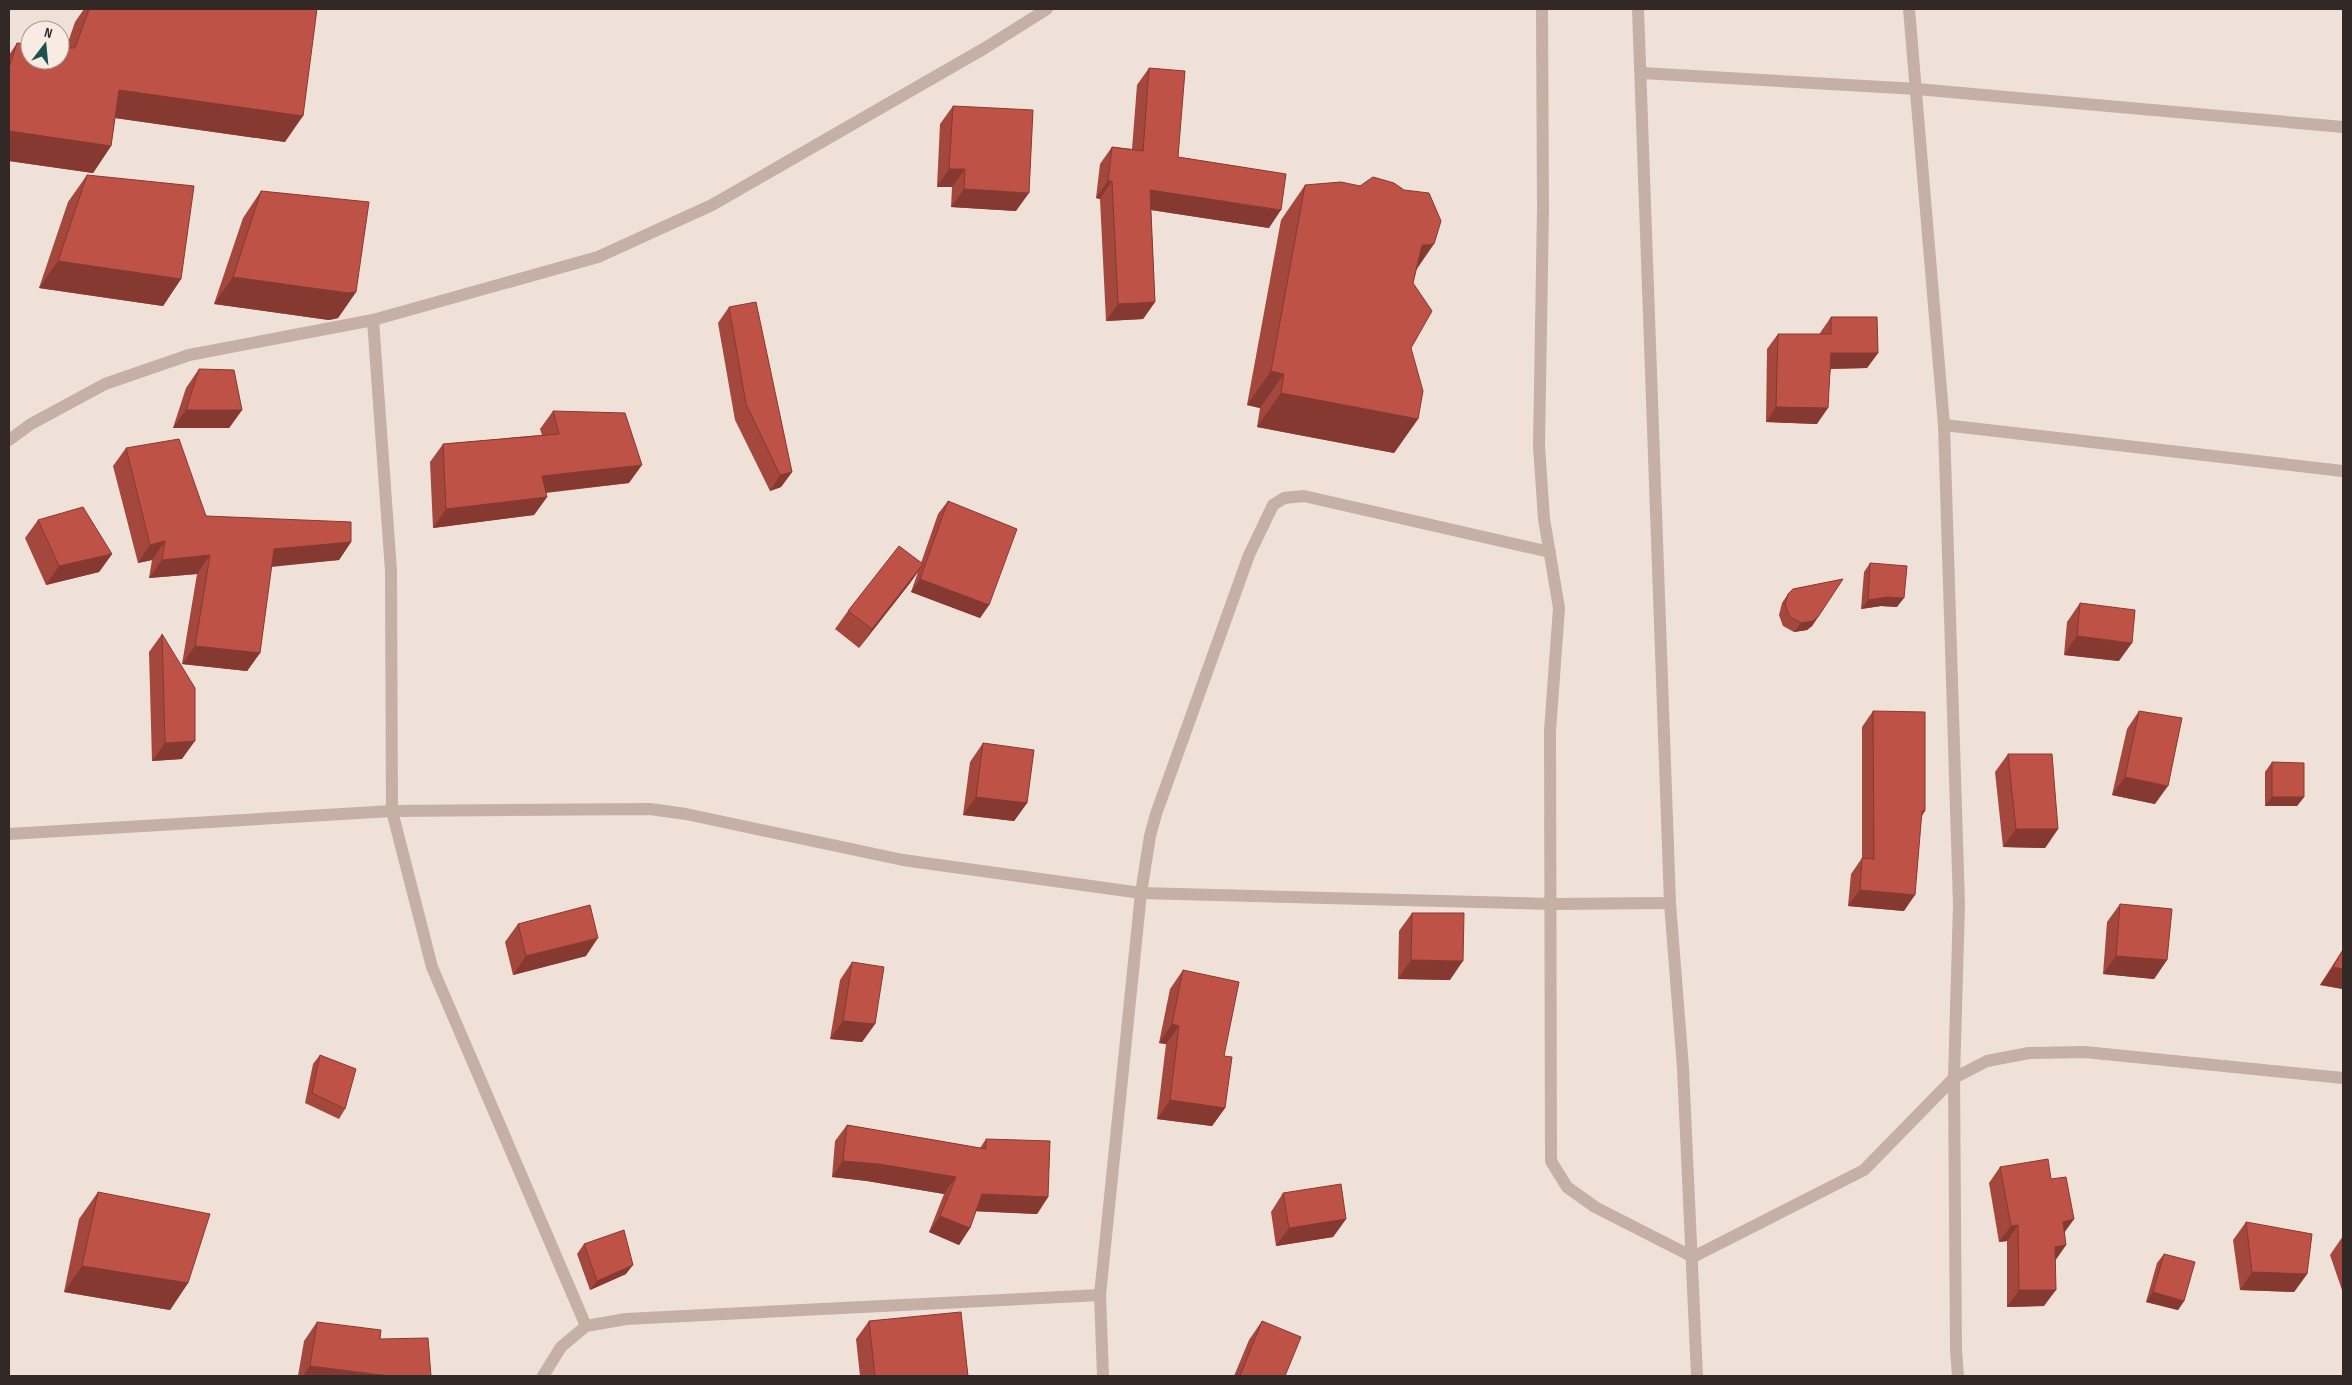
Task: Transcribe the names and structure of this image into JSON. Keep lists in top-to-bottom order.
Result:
{
  "north": "top"
}
